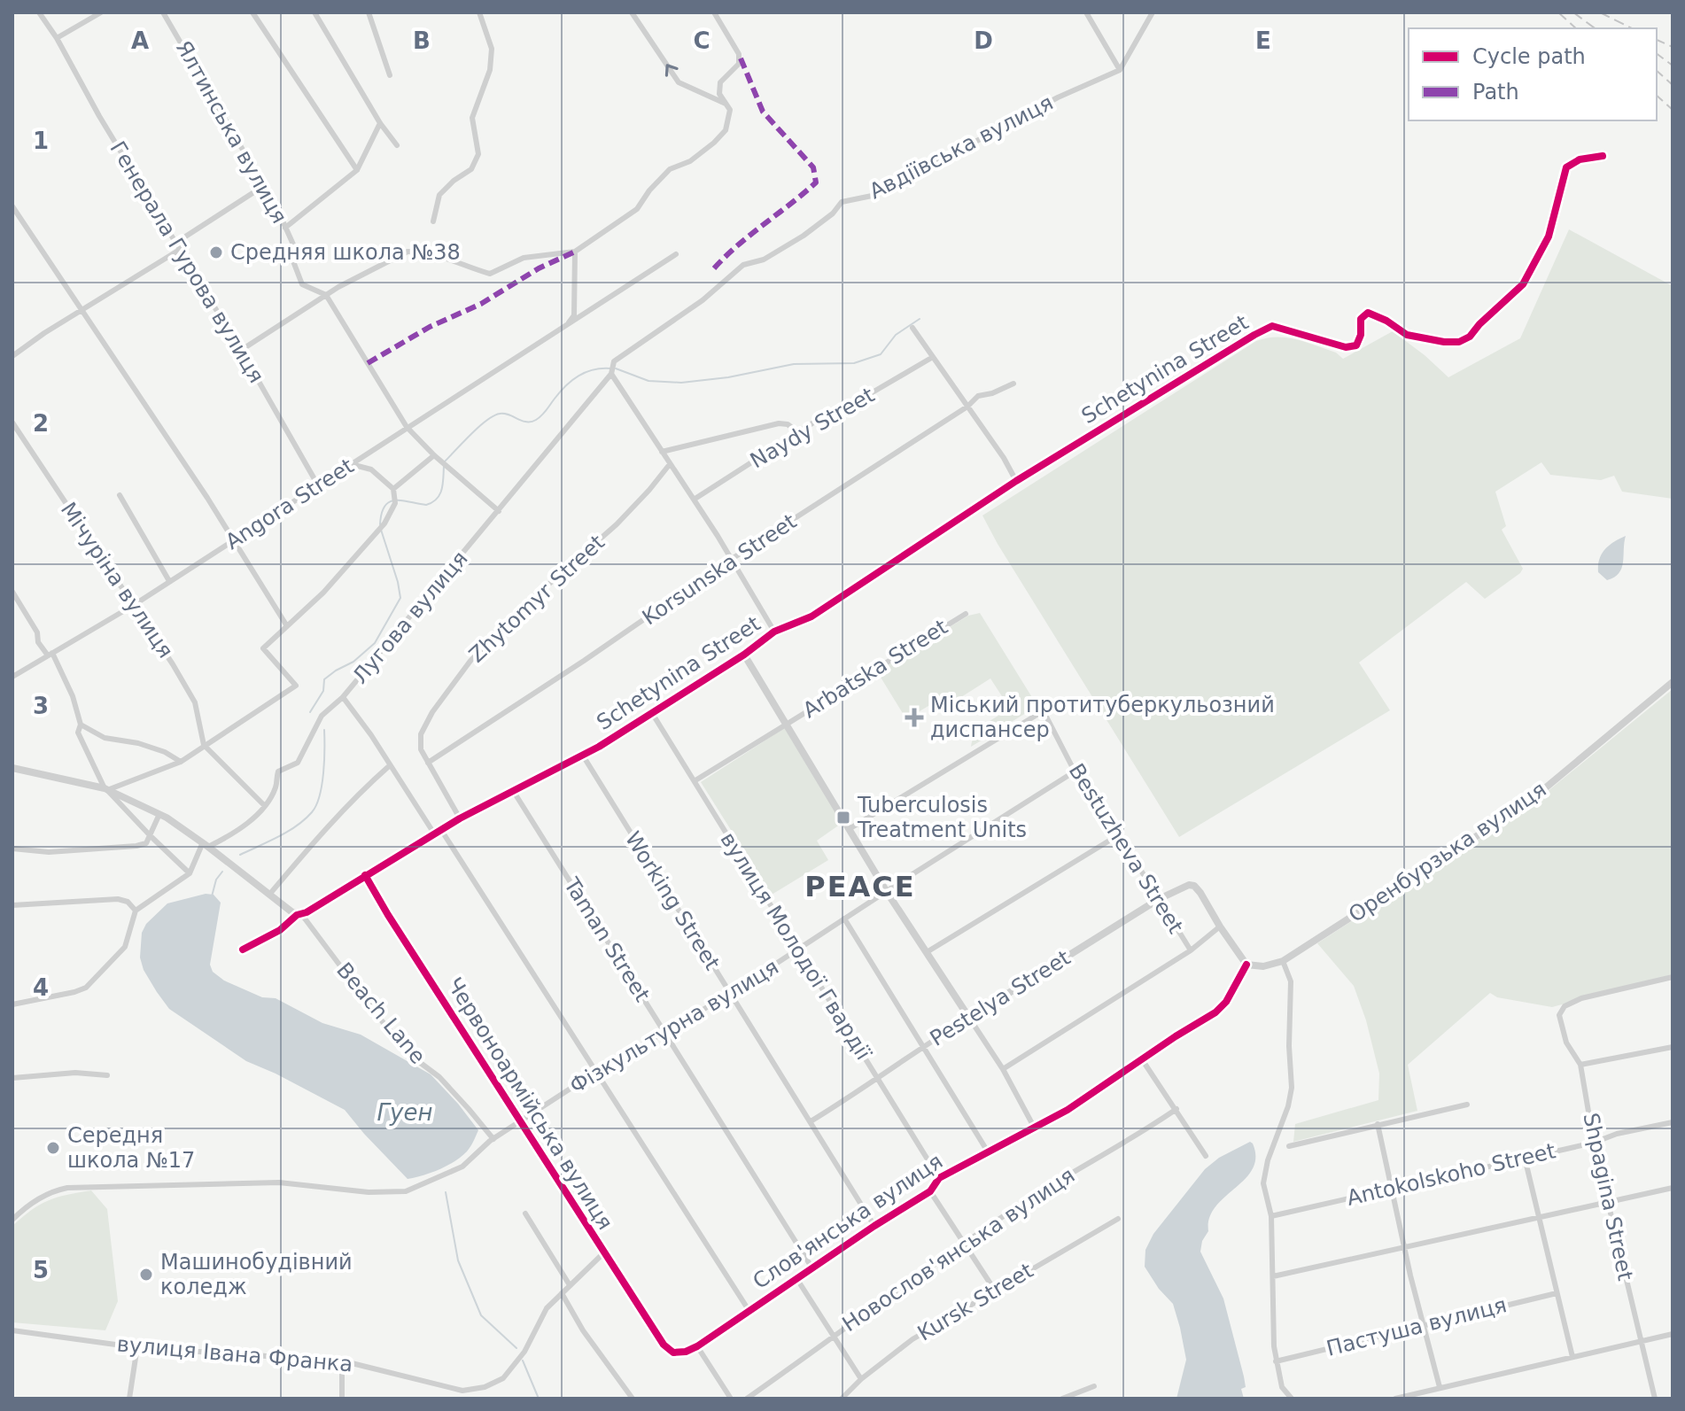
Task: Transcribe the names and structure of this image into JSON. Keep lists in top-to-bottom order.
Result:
{
  "streets": {
    "street": [
      "Ялтинська вулиця",
      "Авдіївська вулиця",
      "Генерала Гурова вулиця",
      "Schetynina Street",
      "Naydy Street",
      "Angora Street",
      "Korsunska Street",
      "Мічуріна вулиця",
      "Zhytomyr Street",
      "Лугова вулиця",
      "Arbatska Street",
      "Bestuzheva Street",
      "Оренбурзька вулиця",
      "Working Street",
      "Taman Street",
      "вулиця Молодої Гвардії",
      "Pestelya Street",
      "Beach Lane",
      "Фізкультурна вулиця",
      "Червоноармійська вулиця",
      "Antokolskoho Street",
      "Shpagina Street",
      "Слов'янська вулиця",
      "Новослов'янська вулиця",
      "Kursk Street",
      "Пастуша вулиця",
      "вулиця Івана Франка"
    ]
  },
  "crossings": [
    ["Ялтинська вулиця", "Angora Street"],
    ["Ялтинська вулиця", "Лугова вулиця"],
    ["Авдіївська вулиця", "Лугова вулиця"],
    ["Генерала Гурова вулиця", "Angora Street"],
    ["Schetynina Street", "Zhytomyr Street"],
    ["Schetynina Street", "Working Street"],
    ["Schetynina Street", "Taman Street"],
    ["Schetynina Street", "вулиця Молодої Гвардії"],
    ["Schetynina Street", "Beach Lane"],
    ["Schetynina Street", "Червоноармійська вулиця"],
    ["Angora Street", "Мічуріна вулиця"],
    ["Korsunska Street", "Zhytomyr Street"],
    ["Arbatska Street", "вулиця Молодої Гвардії"],
    ["Bestuzheva Street", "Pestelya Street"],
    ["Bestuzheva Street", "Фізкультурна вулиця"],
    ["Working Street", "Pestelya Street"],
    ["Working Street", "Фізкультурна вулиця"],
    ["Working Street", "Слов'янська вулиця"],
    ["Taman Street", "Фізкультурна вулиця"],
    ["Taman Street", "Слов'янська вулиця"],
    ["вулиця Молодої Гвардії", "Pestelya Street"],
    ["вулиця Молодої Гвардії", "Фізкультурна вулиця"],
    ["вулиця Молодої Гвардії", "Слов'янська вулиця"],
    ["Beach Lane", "Фізкультурна вулиця"],
    ["Фізкультурна вулиця", "Червоноармійська вулиця"],
    ["Червоноармійська вулиця", "Слов'янська вулиця"],
    ["Червоноармійська вулиця", "вулиця Івана Франка"],
    ["Antokolskoho Street", "Shpagina Street"]
  ],
  "districts": ["PEACE"],
  "water": ["Гуен"],
  "places": {
    "other": ["Средняя школа №38", "Середня школа №17", "Машинобудівний коледж"],
    "health": ["Міський протитуберкульозний диспансер"],
    "transit": ["Tuberculosis Treatment Units"]
  },
  "legend": ["Cycle path", "Path"],
  "grid": {
    "columns": [
      "A",
      "B",
      "C",
      "D",
      "E"
    ],
    "rows": [
      "1",
      "2",
      "3",
      "4",
      "5"
    ]
  }
}
